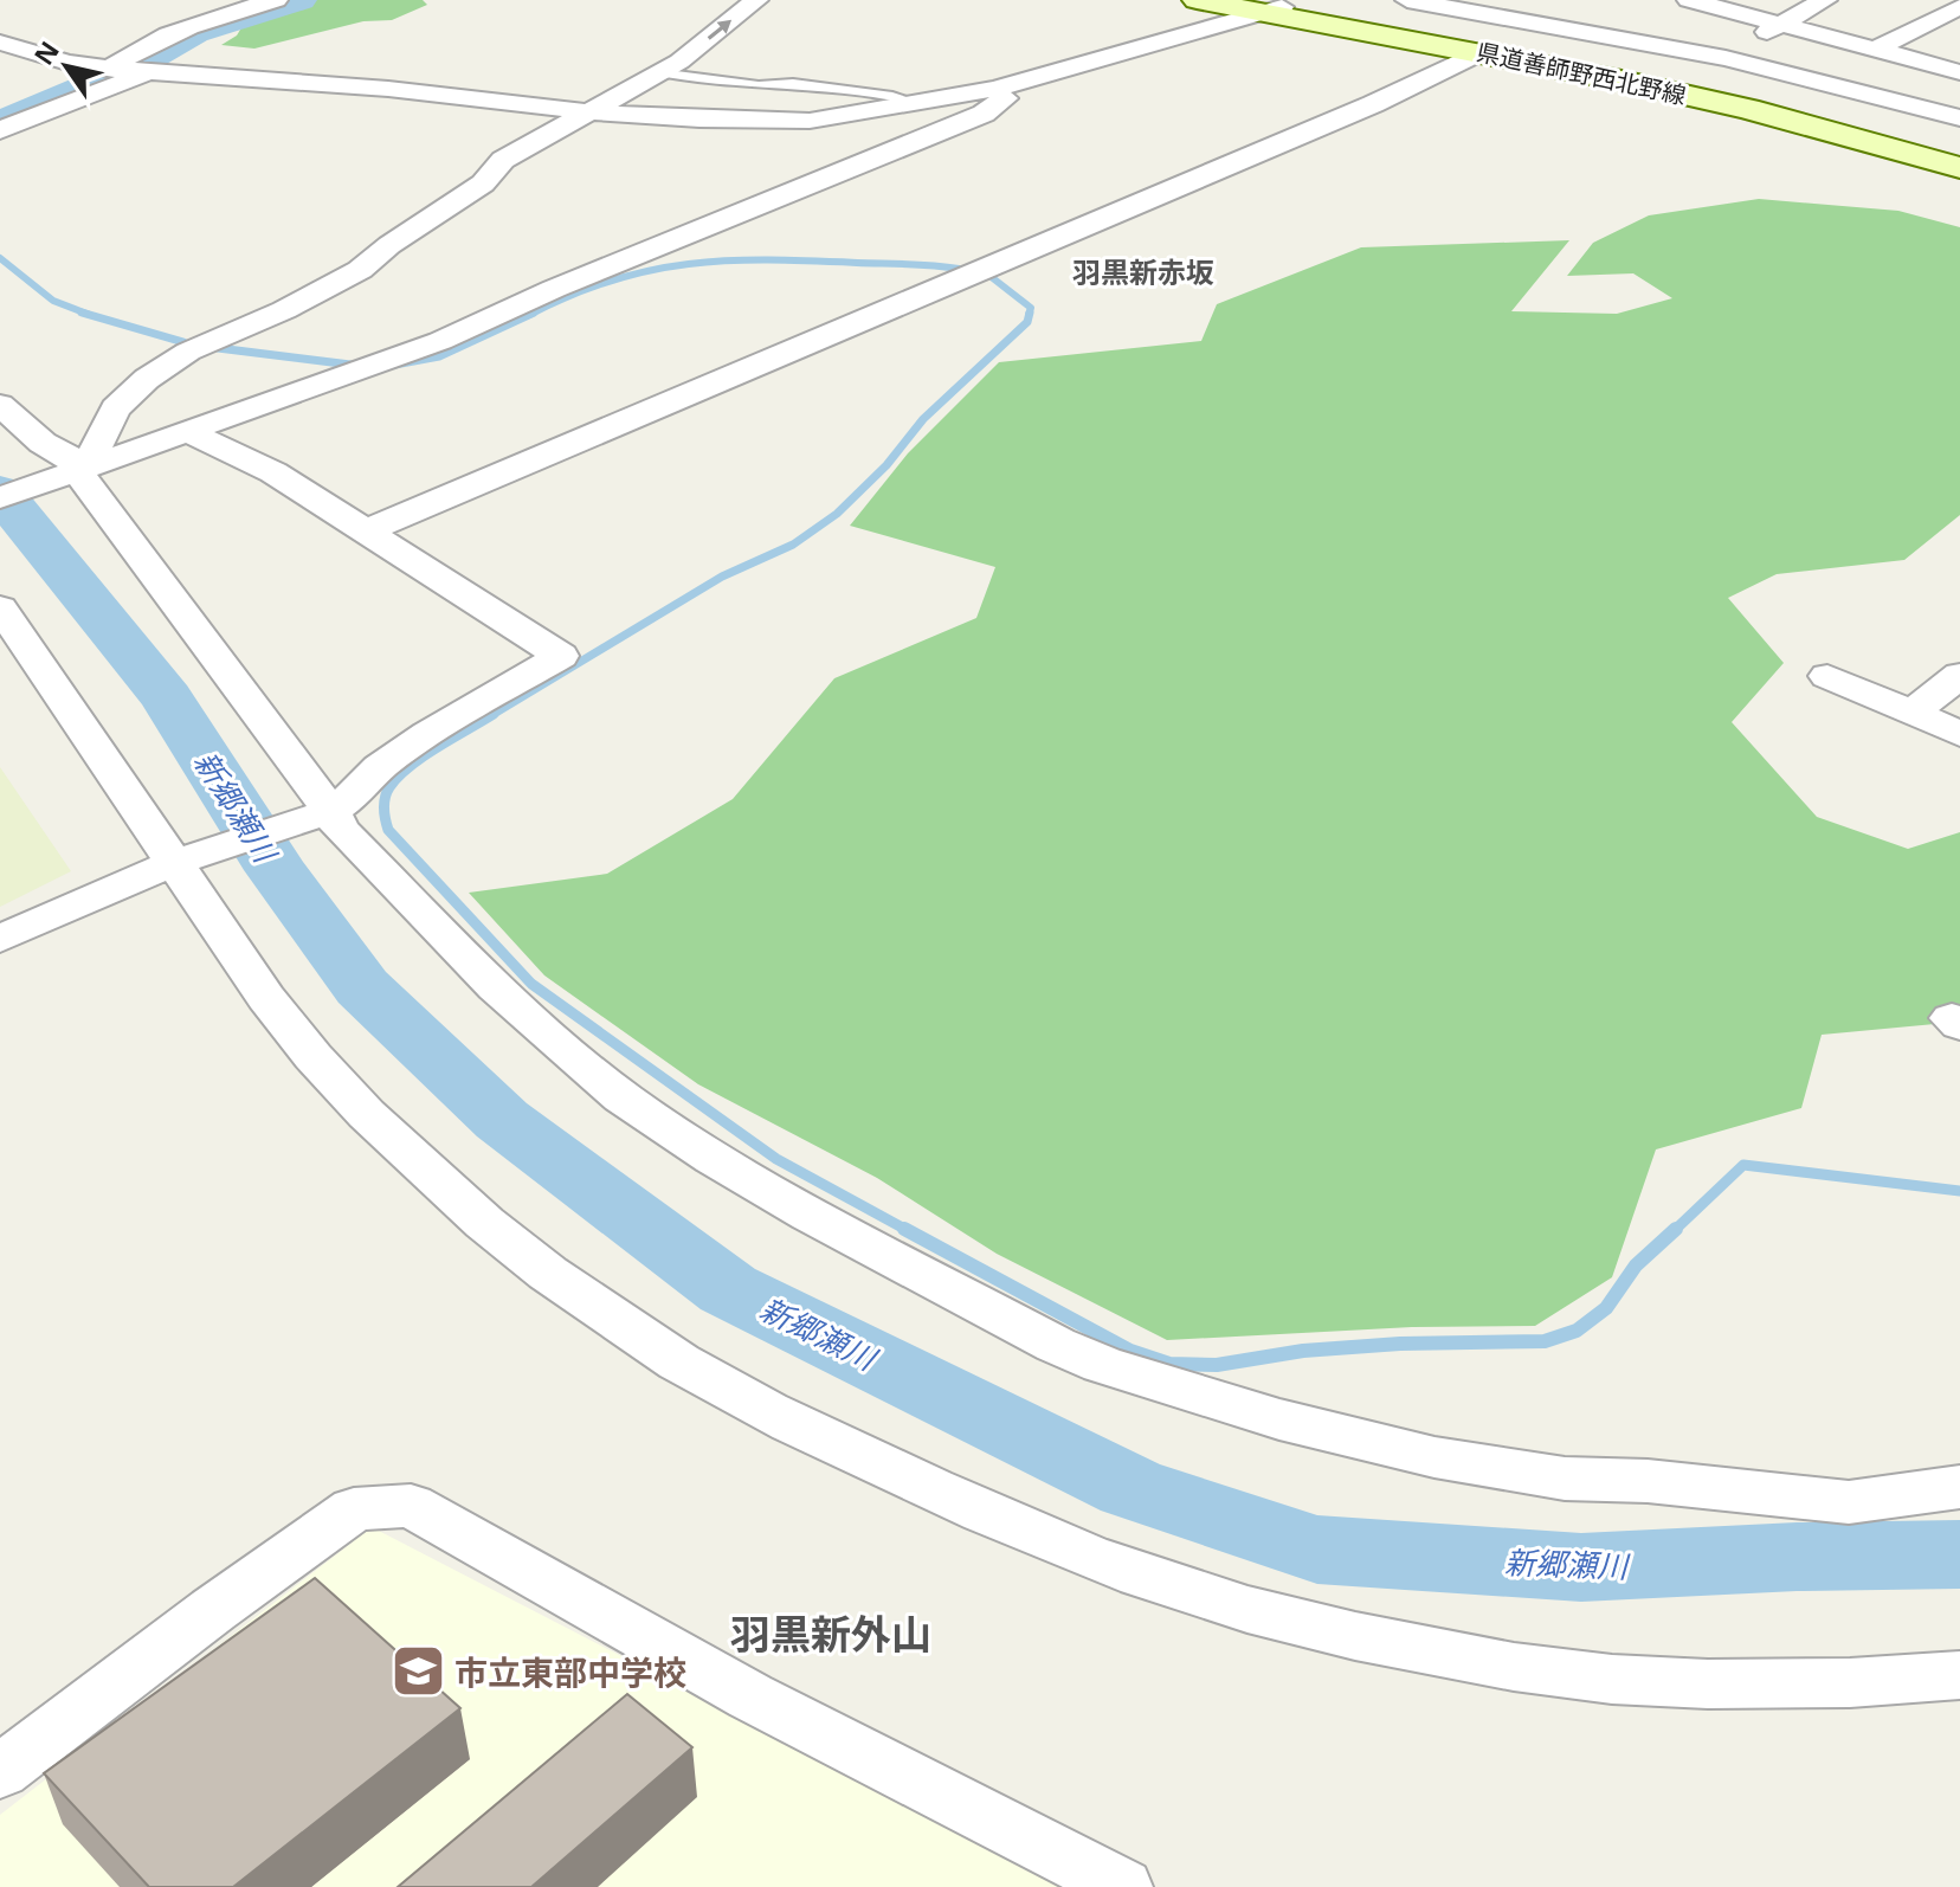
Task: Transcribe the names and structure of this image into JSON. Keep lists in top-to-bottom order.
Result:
{
  "streets": {
    "main road": ["県道善師野西北野線"]
  },
  "districts": ["羽黒新赤坂", "羽黒新外山"],
  "water": ["新郷瀬川"],
  "places": {
    "school or university": ["市立東部中学校"]
  },
  "north": "top left"
}
